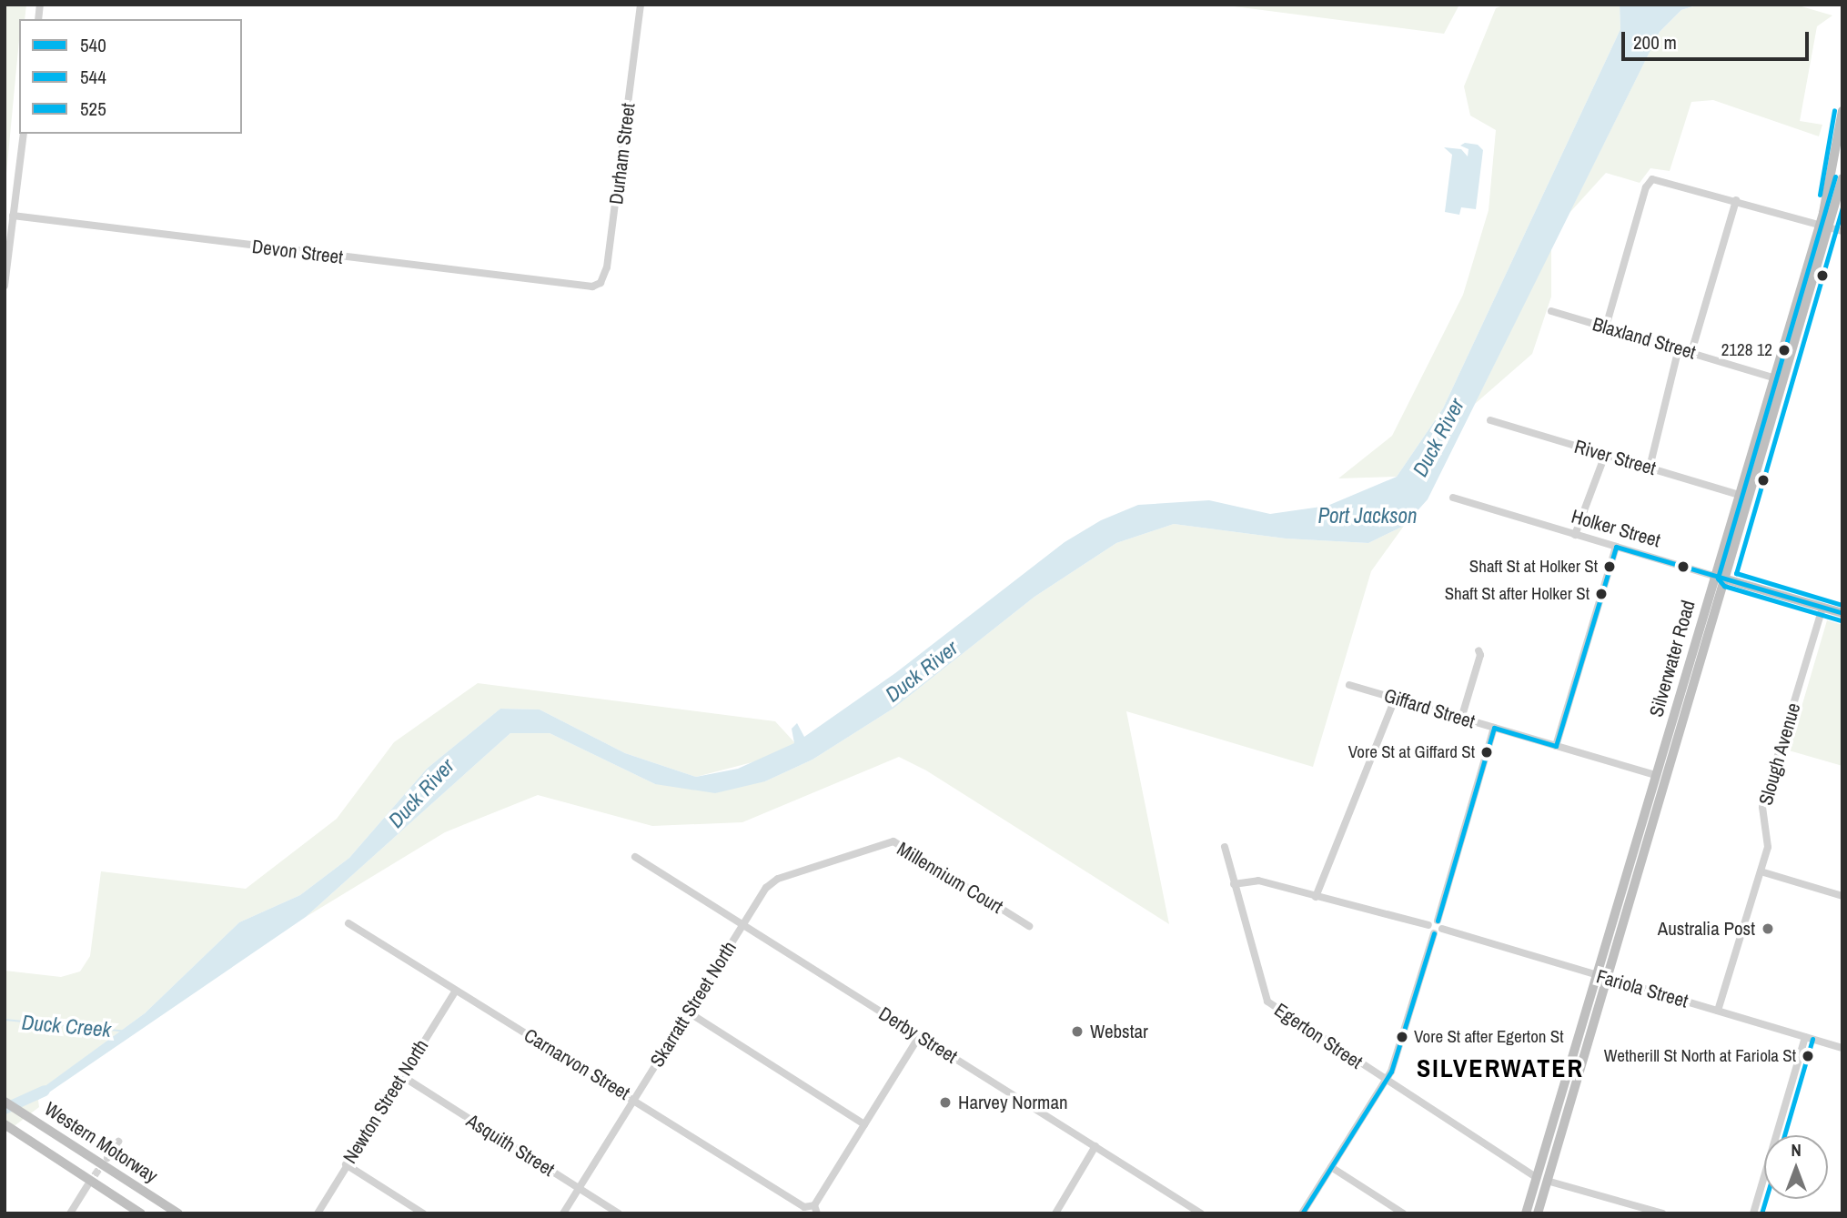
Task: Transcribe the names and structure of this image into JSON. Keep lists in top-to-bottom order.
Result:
{
  "streets": {
    "highway": ["Silverwater Road", "Western Motorway"],
    "main road": ["Holker Street"],
    "street": [
      "Durham Street",
      "Devon Street",
      "Blaxland Street",
      "River Street",
      "Giffard Street",
      "Slough Avenue",
      "Millennium Court",
      "Fariola Street",
      "Skarratt Street North",
      "Derby Street",
      "Egerton Street",
      "Carnarvon Street",
      "Newton Street North",
      "Asquith Street"
    ]
  },
  "crossings": [
    ["Durham Street", "Devon Street"],
    ["Blaxland Street", "Silverwater Road"],
    ["River Street", "Silverwater Road"],
    ["Holker Street", "Silverwater Road"],
    ["Holker Street", "Slough Avenue"],
    ["Silverwater Road", "Giffard Street"],
    ["Silverwater Road", "Fariola Street"],
    ["Silverwater Road", "Egerton Street"],
    ["Slough Avenue", "Fariola Street"],
    ["Millennium Court", "Skarratt Street North"],
    ["Millennium Court", "Derby Street"],
    ["Skarratt Street North", "Derby Street"],
    ["Skarratt Street North", "Carnarvon Street"],
    ["Skarratt Street North", "Asquith Street"],
    ["Carnarvon Street", "Newton Street North"],
    ["Newton Street North", "Asquith Street"]
  ],
  "districts": ["SILVERWATER"],
  "water": ["Duck River", "Port Jackson", "Duck Creek"],
  "places": [
    "2128 12",
    "Shaft St at Holker St",
    "Shaft St after Holker St",
    "Vore St at Giffard St",
    "Australia Post",
    "Webstar",
    "Vore St after Egerton St",
    "Wetherill St North at Fariola St",
    "Harvey Norman"
  ],
  "lines": ["transit line 525", "transit line 544", "transit line 540"],
  "legend": ["540", "544", "525"],
  "scale_bar": "200 m",
  "north": "top"
}
